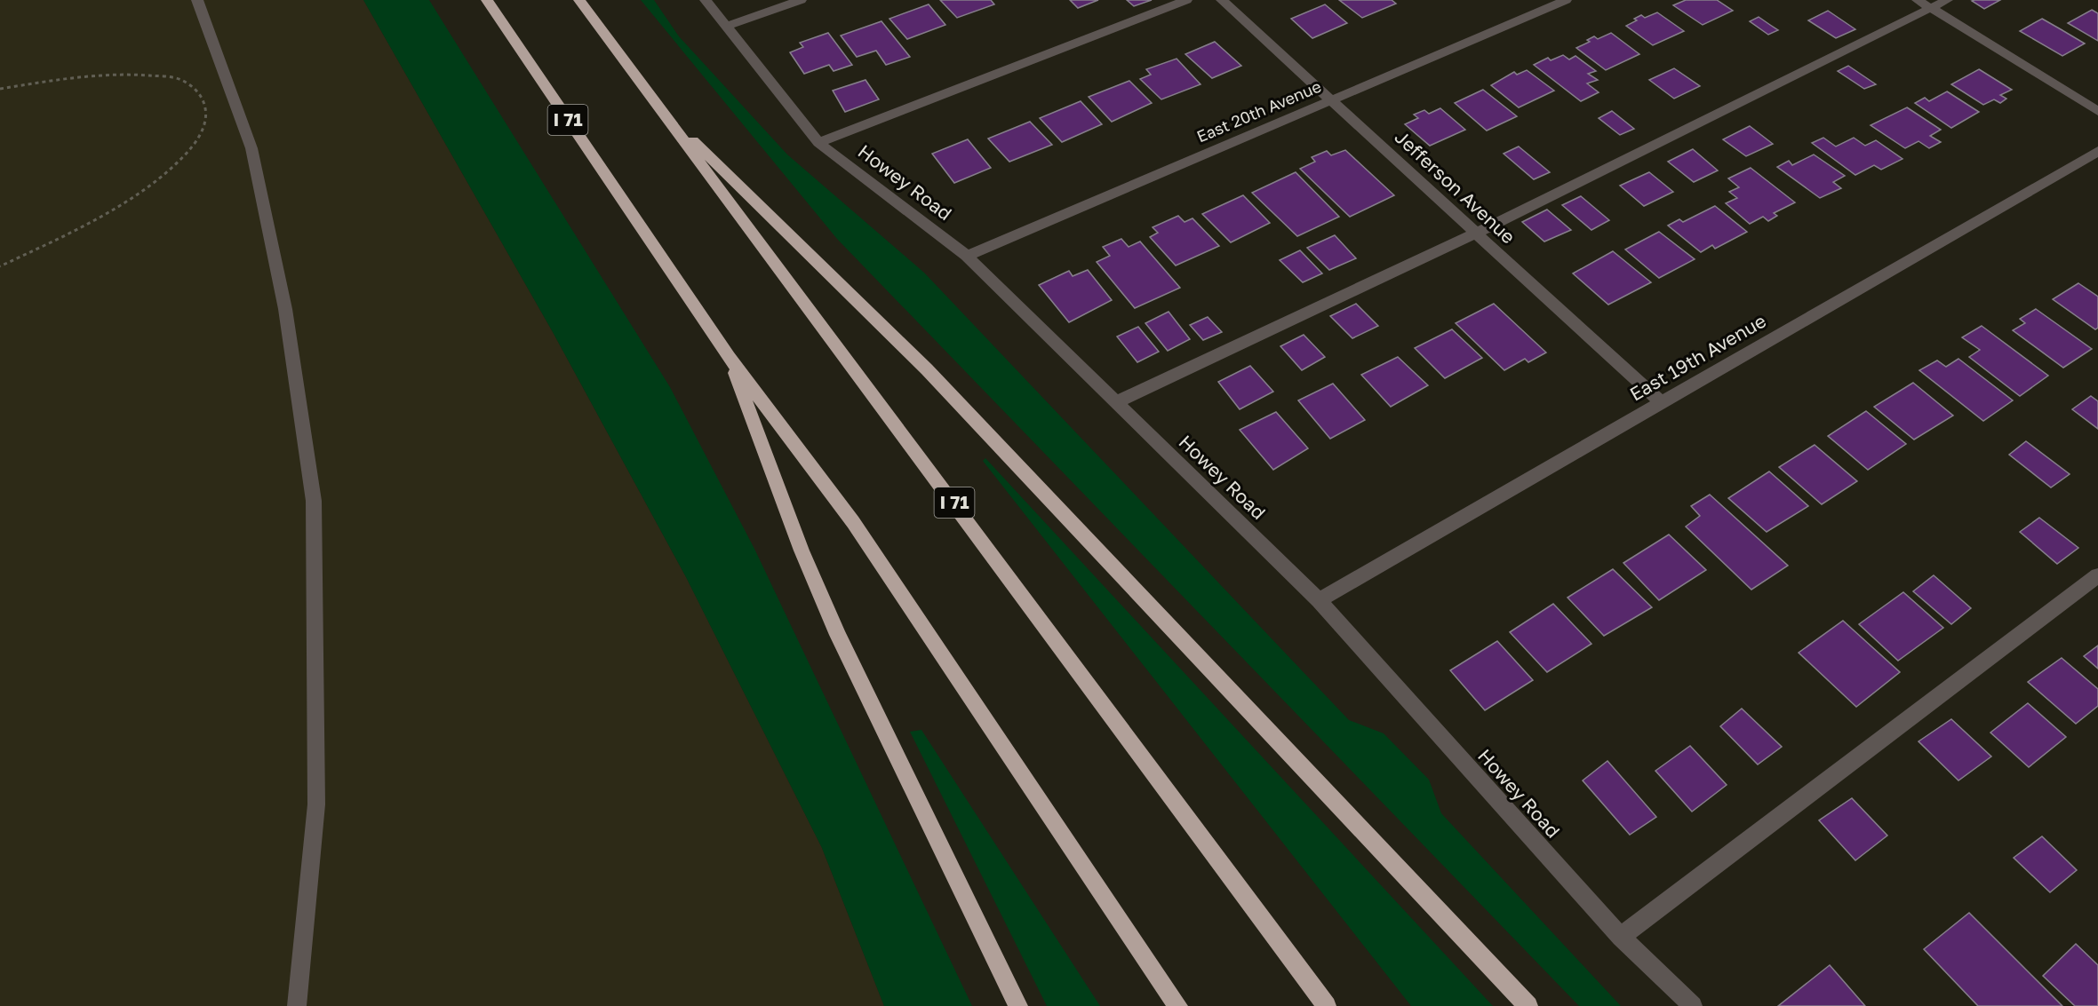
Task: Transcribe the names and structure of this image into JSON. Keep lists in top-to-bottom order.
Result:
{
  "streets": {
    "highway": ["I 71"],
    "street": [
      "East 20th Avenue",
      "Howey Road",
      "Jefferson Avenue",
      "East 19th Avenue"
    ]
  },
  "crossings": [
    ["East 20th Avenue", "Howey Road"],
    ["East 20th Avenue", "Jefferson Avenue"],
    ["Howey Road", "East 19th Avenue"],
    ["Jefferson Avenue", "East 19th Avenue"]
  ]
}
